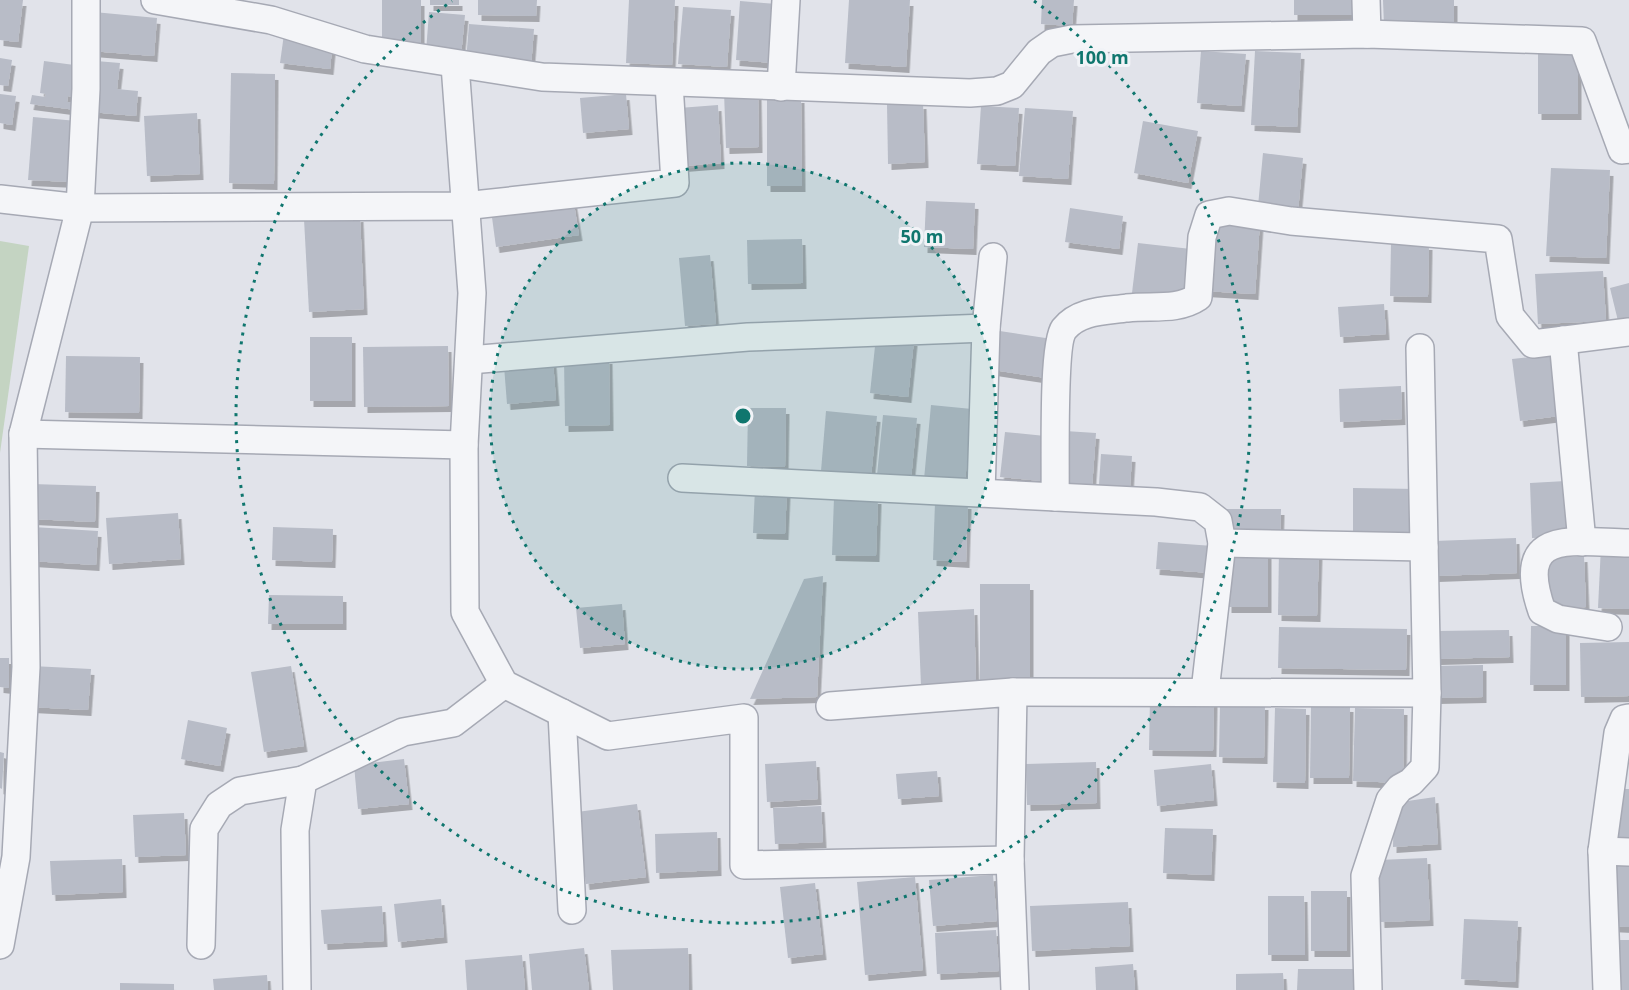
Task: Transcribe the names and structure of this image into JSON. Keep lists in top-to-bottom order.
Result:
{
  "rings": ["100 m", "50 m"]
}
